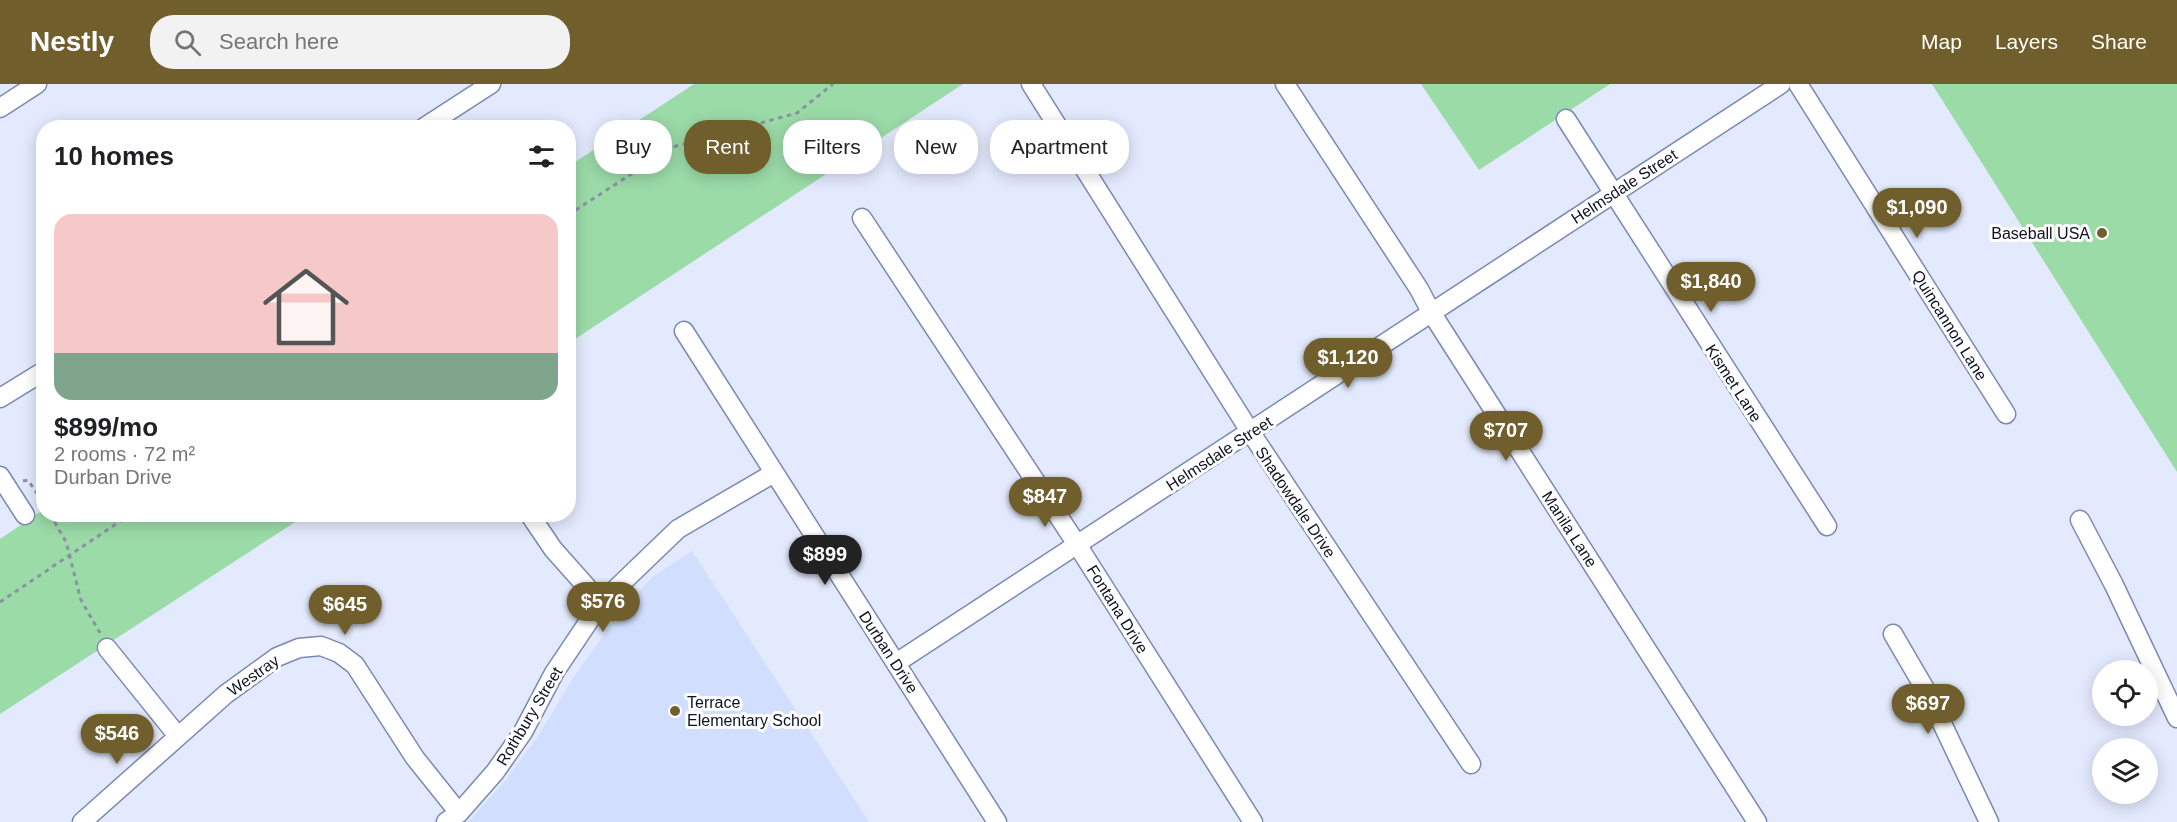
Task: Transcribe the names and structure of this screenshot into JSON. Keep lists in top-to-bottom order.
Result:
{
  "streets": {
    "street": [
      "Helmsdale Street",
      "Quincannon Lane",
      "Kismet Lane",
      "Shadowdale Drive",
      "Manila Lane",
      "Fontana Drive",
      "Durban Drive",
      "Westray",
      "Rothbury Street"
    ]
  },
  "crossings": [
    ["Helmsdale Street", "Kismet Lane"],
    ["Helmsdale Street", "Shadowdale Drive"],
    ["Helmsdale Street", "Manila Lane"],
    ["Helmsdale Street", "Fontana Drive"],
    ["Helmsdale Street", "Durban Drive"],
    ["Durban Drive", "Rothbury Street"],
    ["Westray", "Rothbury Street"]
  ],
  "places": ["Baseball USA", "Terrace Elementary School"],
  "page": {
    "header": "Nestly",
    "search": "Search here",
    "nav": ["Map", "Layers", "Share"],
    "chip": [
      "Buy",
      "Rent",
      "Filters",
      "New",
      "Apartment"
    ],
    "heading": "10 homes",
    "price": [
      "$1,090",
      "$1,840",
      "$1,120",
      "$707",
      "$847",
      "$899",
      "$576",
      "$645",
      "$697",
      "$546"
    ],
    "list": [
      {
        "name": "$899/mo",
        "note": "2 rooms · 72 m² · Durban Drive"
      }
    ]
  }
}
